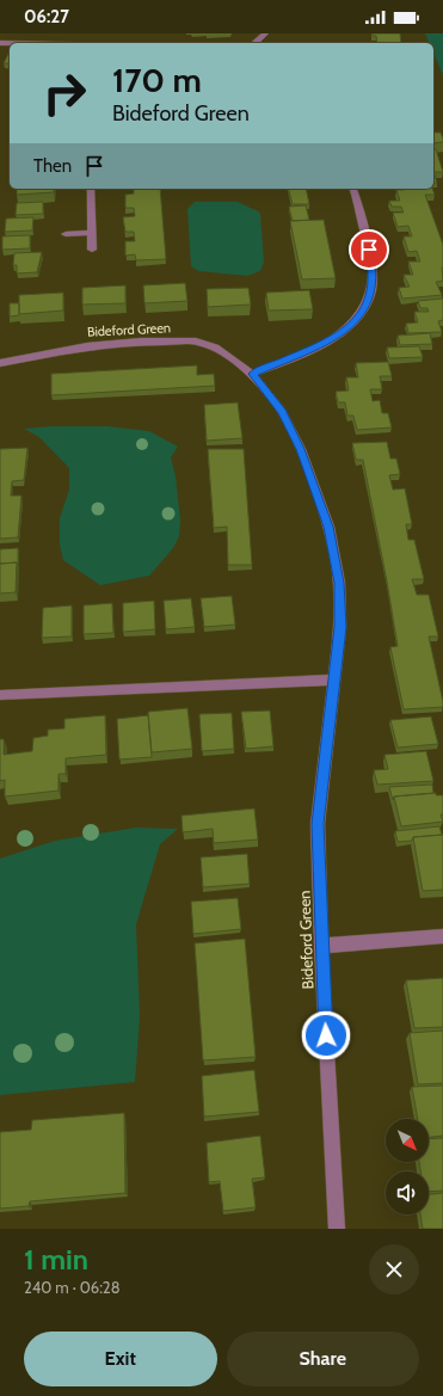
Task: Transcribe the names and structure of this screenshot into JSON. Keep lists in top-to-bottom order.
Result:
{
  "streets": {
    "street": ["Bideford Green"]
  },
  "north": "bottom right",
  "page": {
    "status": "06:27",
    "turn": ["170 m", "Bideford Green"],
    "then": "Then",
    "heading": ["1 min", "240 m · 06:28"],
    "buttons": ["Exit", "Share"]
  }
}
